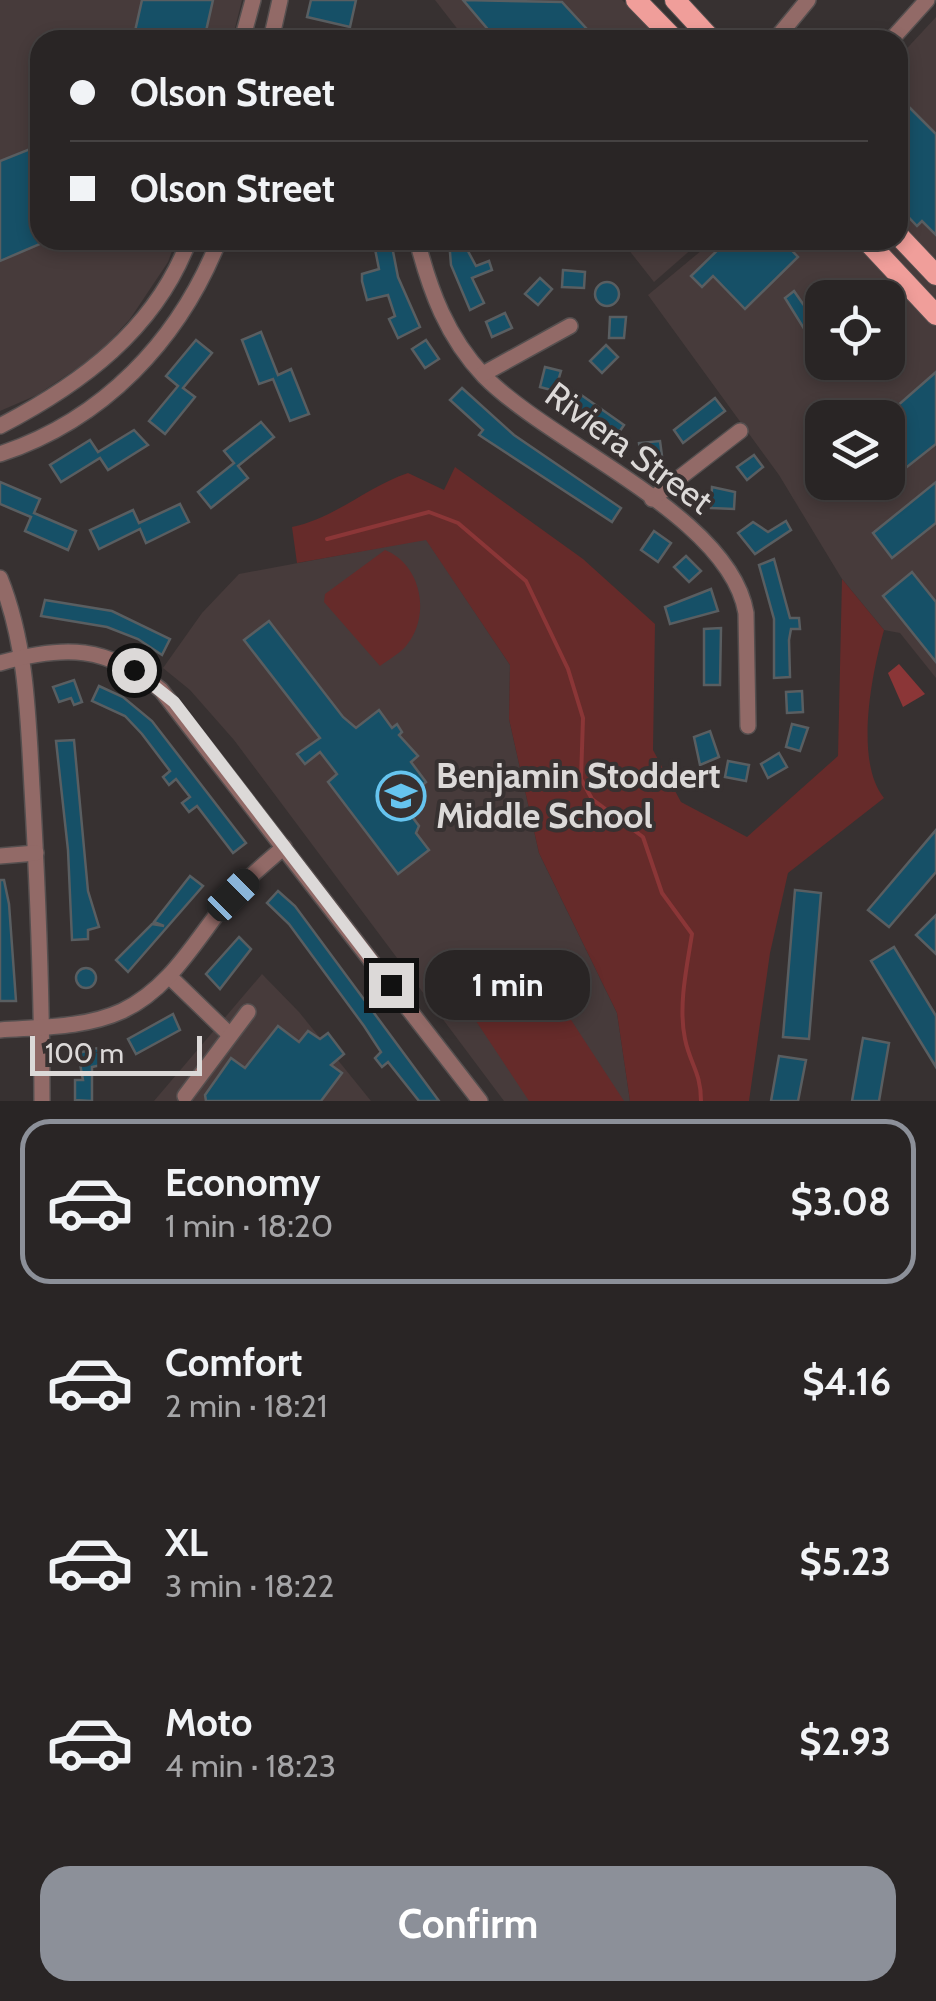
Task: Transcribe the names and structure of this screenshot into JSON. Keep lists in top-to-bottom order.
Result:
{
  "streets": {
    "street": ["Riviera Street"]
  },
  "places": {
    "school or university": ["Benjamin Stoddert Middle School"]
  },
  "scale_bar": "100 m",
  "page": {
    "banner": ["Olson Street", "Olson Street"],
    "bubble": "1 min",
    "scale": "100 m",
    "list": [
      {
        "name": "Economy",
        "note": "1 min · 18:20",
        "value": "$3.08"
      },
      {
        "name": "Comfort",
        "note": "2 min · 18:21",
        "value": "$4.16"
      },
      {
        "name": "XL",
        "note": "3 min · 18:22",
        "value": "$5.23"
      },
      {
        "name": "Moto",
        "note": "4 min · 18:23",
        "value": "$2.93"
      }
    ],
    "buttons": "Confirm"
  }
}
